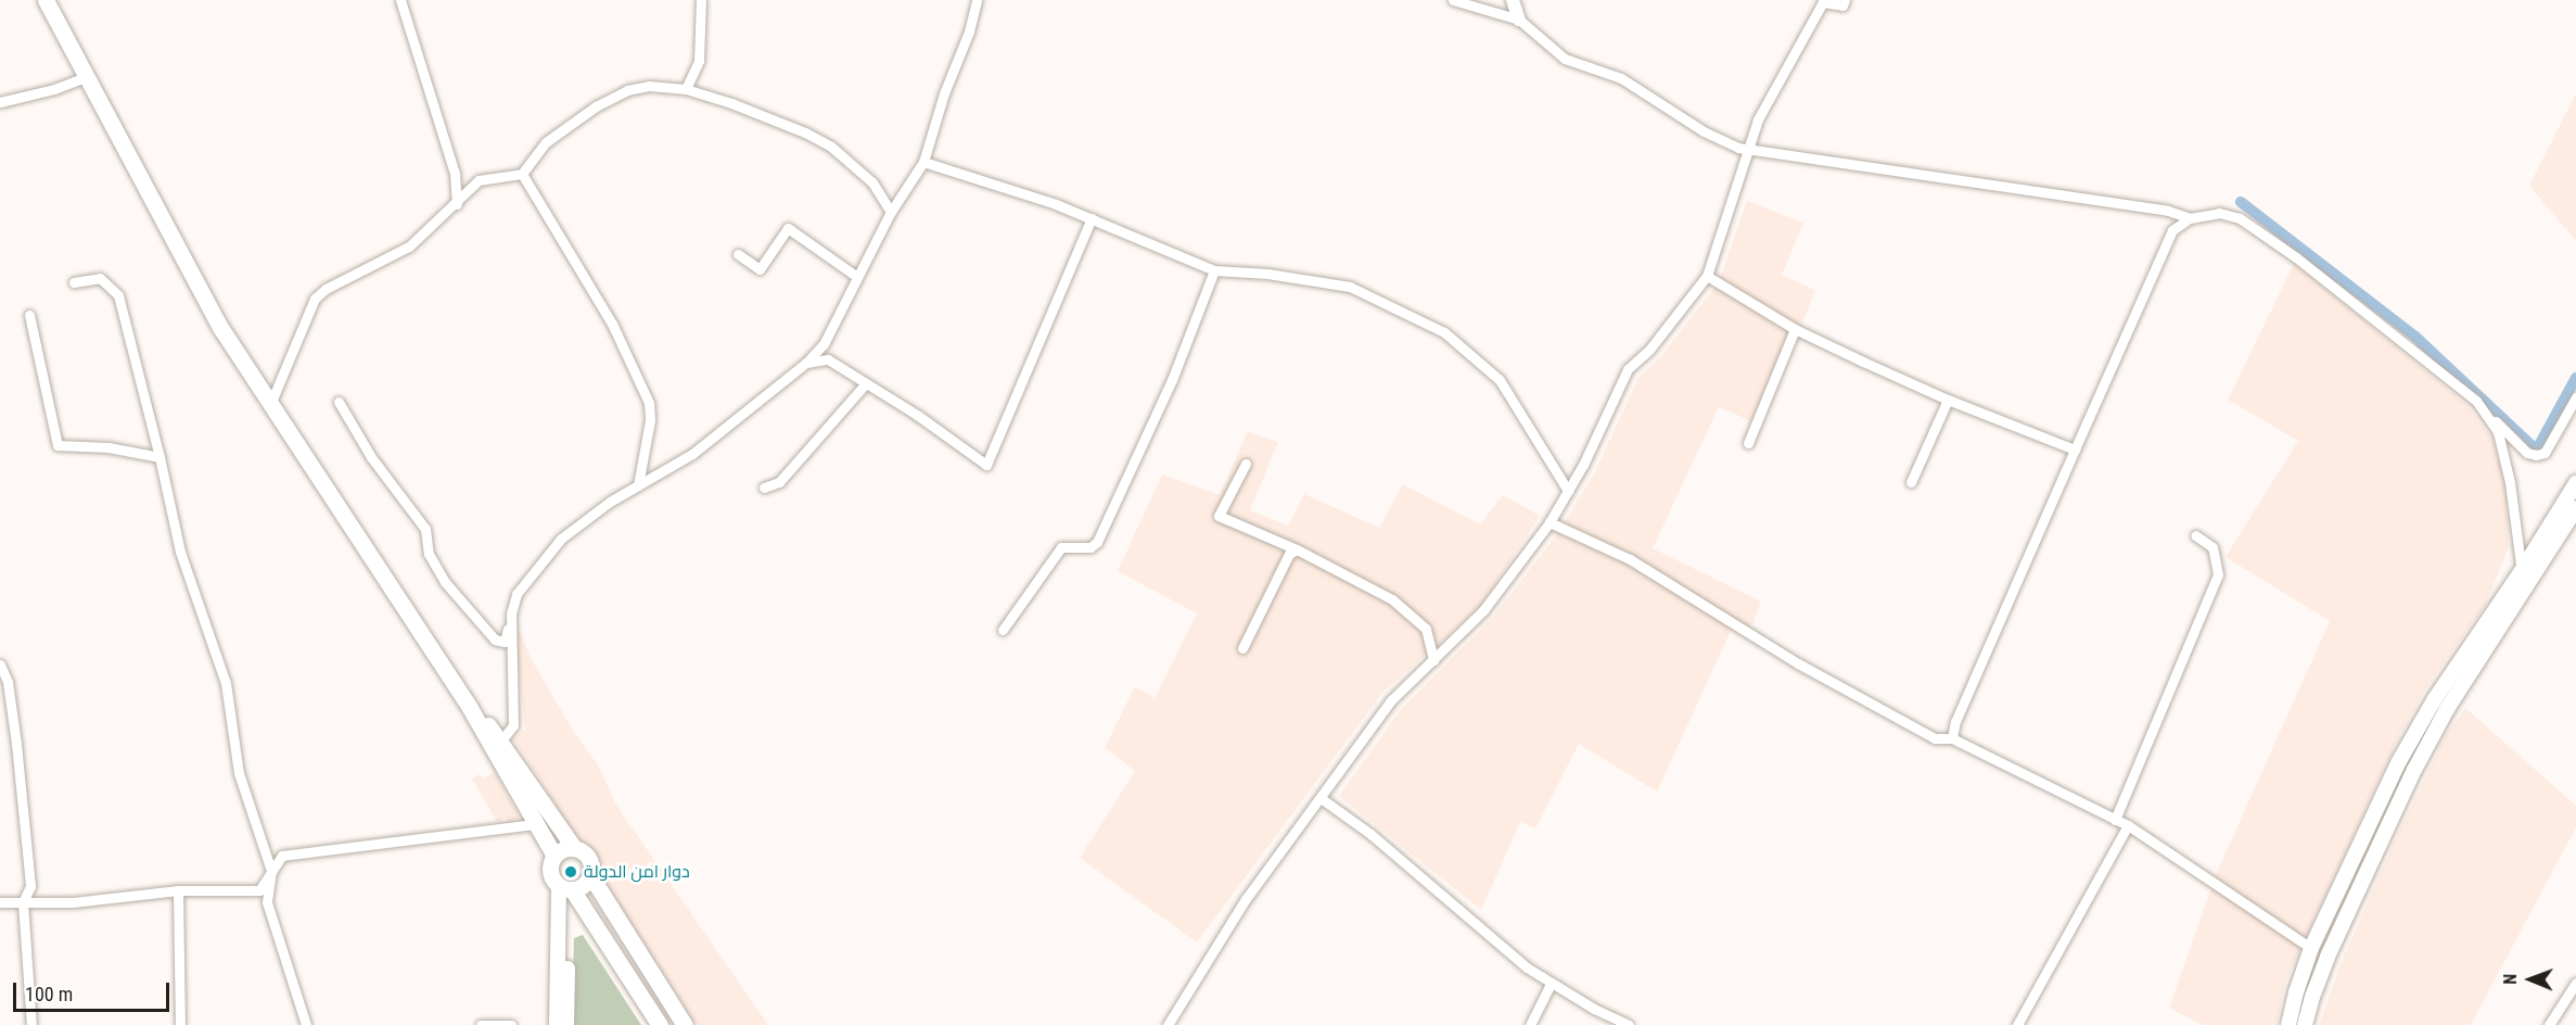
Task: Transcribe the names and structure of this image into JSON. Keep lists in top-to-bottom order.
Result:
{
  "places": ["دوار امن الدولة"],
  "scale_bar": "100 m",
  "north": "left"
}
